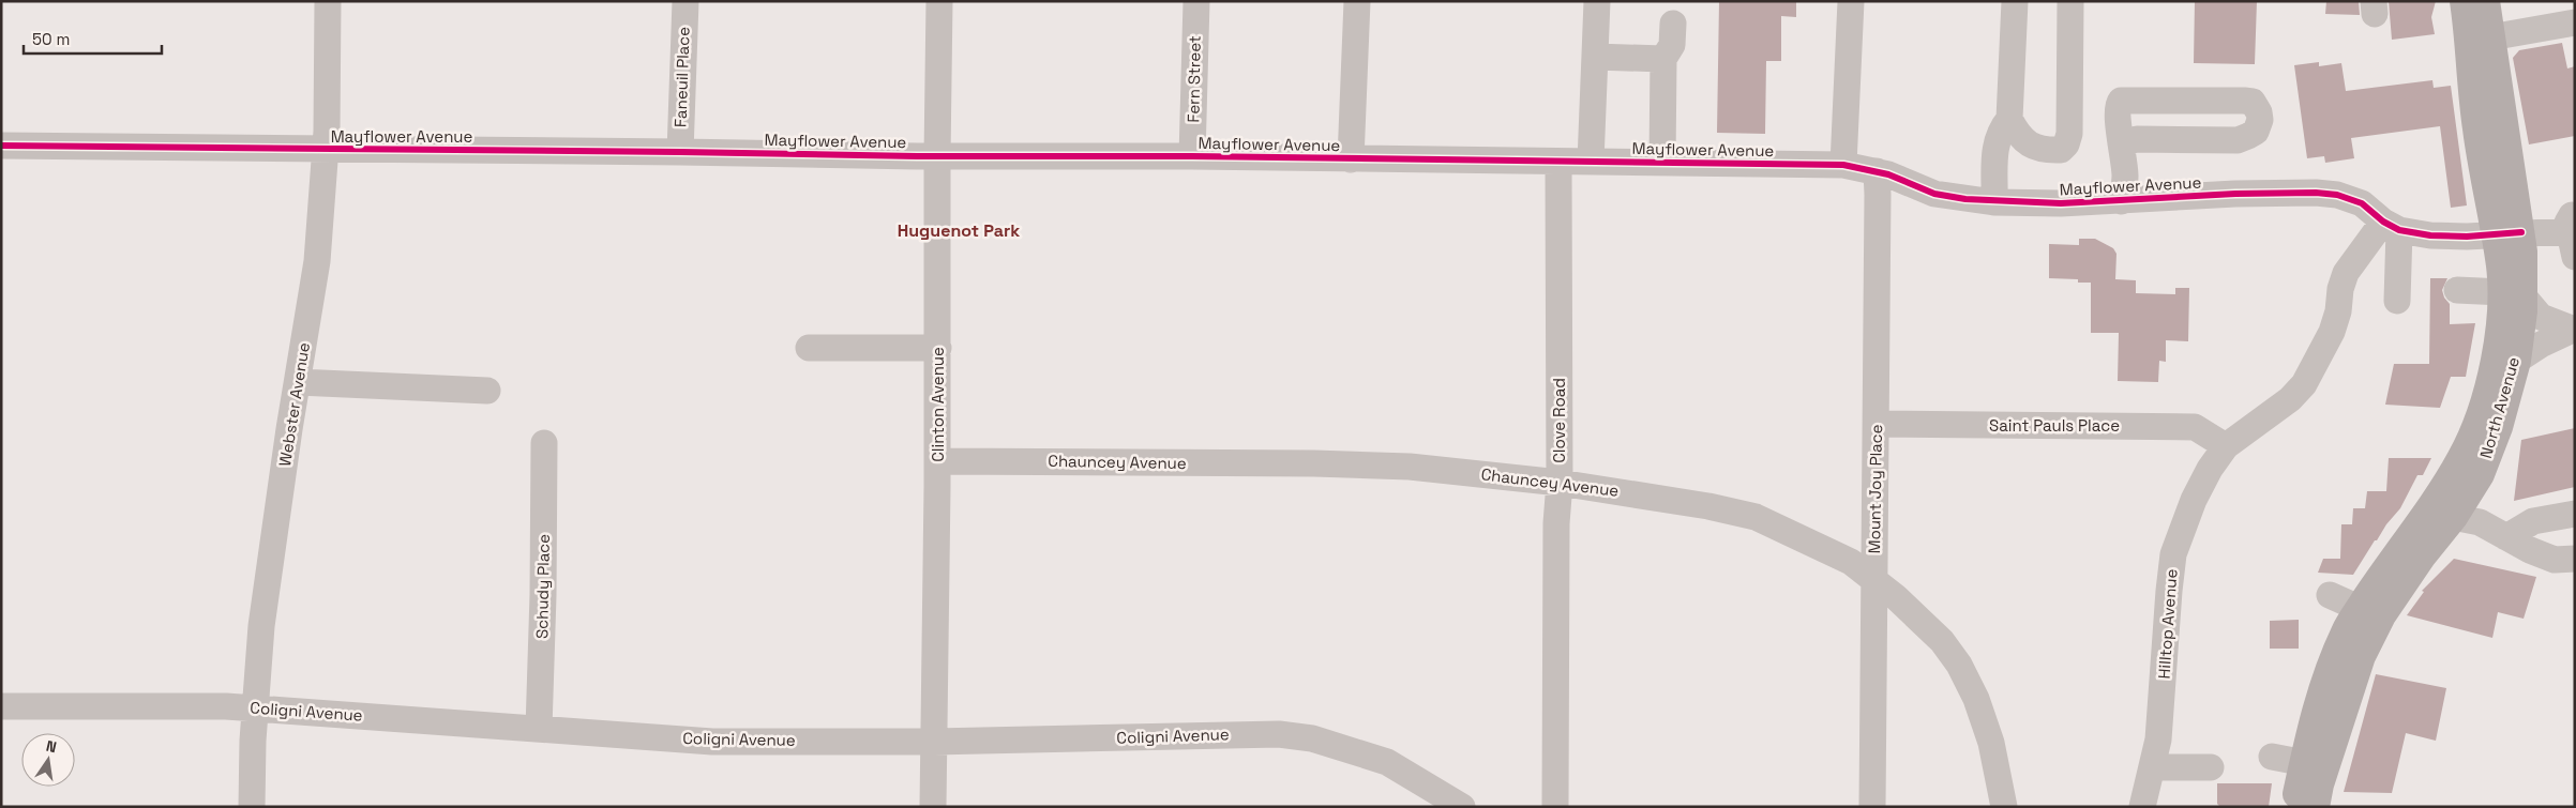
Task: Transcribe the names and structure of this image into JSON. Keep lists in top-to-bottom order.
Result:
{
  "streets": {
    "main road": ["North Avenue"],
    "street": [
      "Faneuil Place",
      "Fern Street",
      "Mayflower Avenue",
      "Webster Avenue",
      "Clinton Avenue",
      "Clove Road",
      "Saint Pauls Place",
      "Chauncey Avenue",
      "Mount Joy Place",
      "Schudy Place",
      "Hilltop Avenue",
      "Coligni Avenue"
    ]
  },
  "crossings": [
    ["Faneuil Place", "Mayflower Avenue"],
    ["Fern Street", "Mayflower Avenue"],
    ["Mayflower Avenue", "Webster Avenue"],
    ["Mayflower Avenue", "Clinton Avenue"],
    ["Mayflower Avenue", "Clove Road"],
    ["Mayflower Avenue", "Mount Joy Place"],
    ["Mayflower Avenue", "Hilltop Avenue"],
    ["Webster Avenue", "Coligni Avenue"],
    ["Clinton Avenue", "Chauncey Avenue"],
    ["Clinton Avenue", "Coligni Avenue"],
    ["Clove Road", "Chauncey Avenue"],
    ["Saint Pauls Place", "Mount Joy Place"],
    ["Saint Pauls Place", "Hilltop Avenue"],
    ["Chauncey Avenue", "Mount Joy Place"],
    ["Schudy Place", "Coligni Avenue"]
  ],
  "districts": ["Huguenot Park"],
  "scale_bar": "50 m",
  "north": "top"
}
